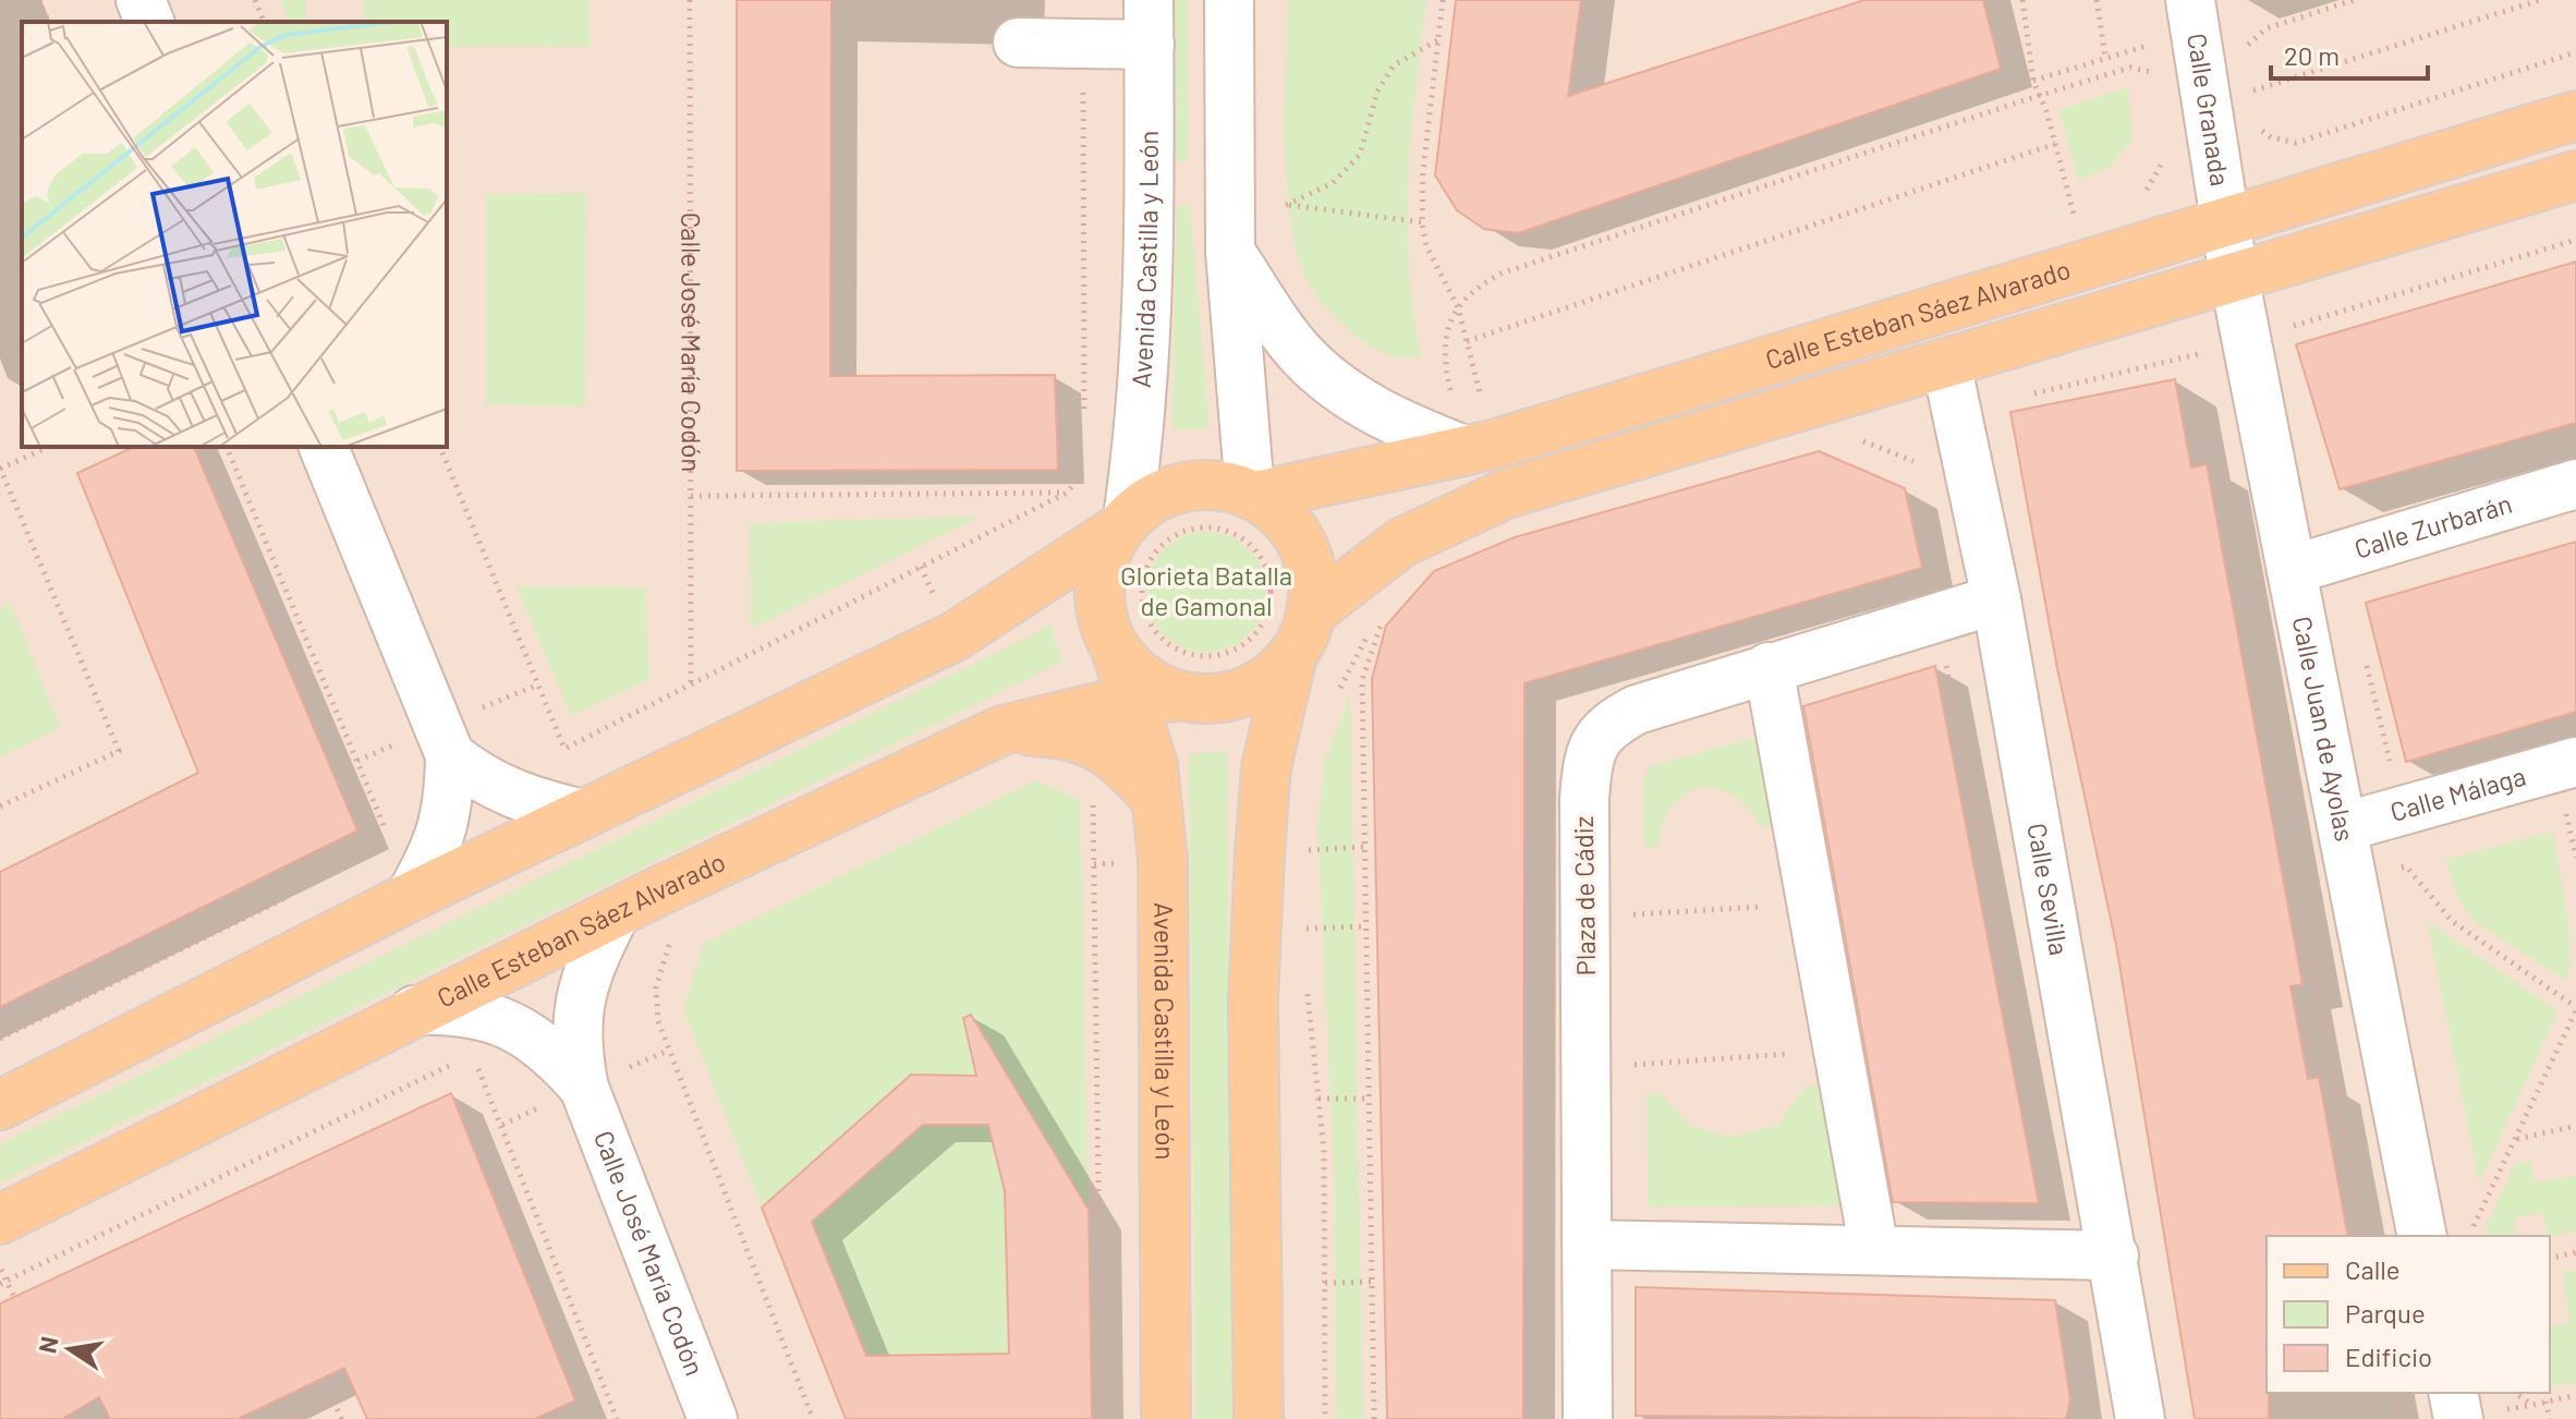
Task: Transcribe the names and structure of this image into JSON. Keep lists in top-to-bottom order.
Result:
{
  "streets": {
    "main road": ["Avenida Castilla y León", "Calle Esteban Sáez Alvarado"],
    "street": [
      "Calle Granada",
      "Calle José María Codón",
      "Calle Zurbarán",
      "Calle Juan de Ayolas",
      "Calle Málaga",
      "Calle Sevilla",
      "Plaza de Cádiz"
    ]
  },
  "crossings": [
    ["Calle Granada", "Calle Esteban Sáez Alvarado"],
    ["Calle Granada", "Calle Juan de Ayolas"],
    ["Avenida Castilla y León", "Calle Esteban Sáez Alvarado"],
    ["Calle Esteban Sáez Alvarado", "Calle José María Codón"],
    ["Calle Esteban Sáez Alvarado", "Calle Juan de Ayolas"],
    ["Calle Esteban Sáez Alvarado", "Calle Sevilla"],
    ["Calle Zurbarán", "Calle Juan de Ayolas"],
    ["Calle Juan de Ayolas", "Calle Málaga"],
    ["Calle Sevilla", "Plaza de Cádiz"]
  ],
  "parks": ["Glorieta Batalla de Gamonal"],
  "legend": ["Calle", "Parque", "Edificio"],
  "scale_bar": "20 m",
  "north": "left"
}
